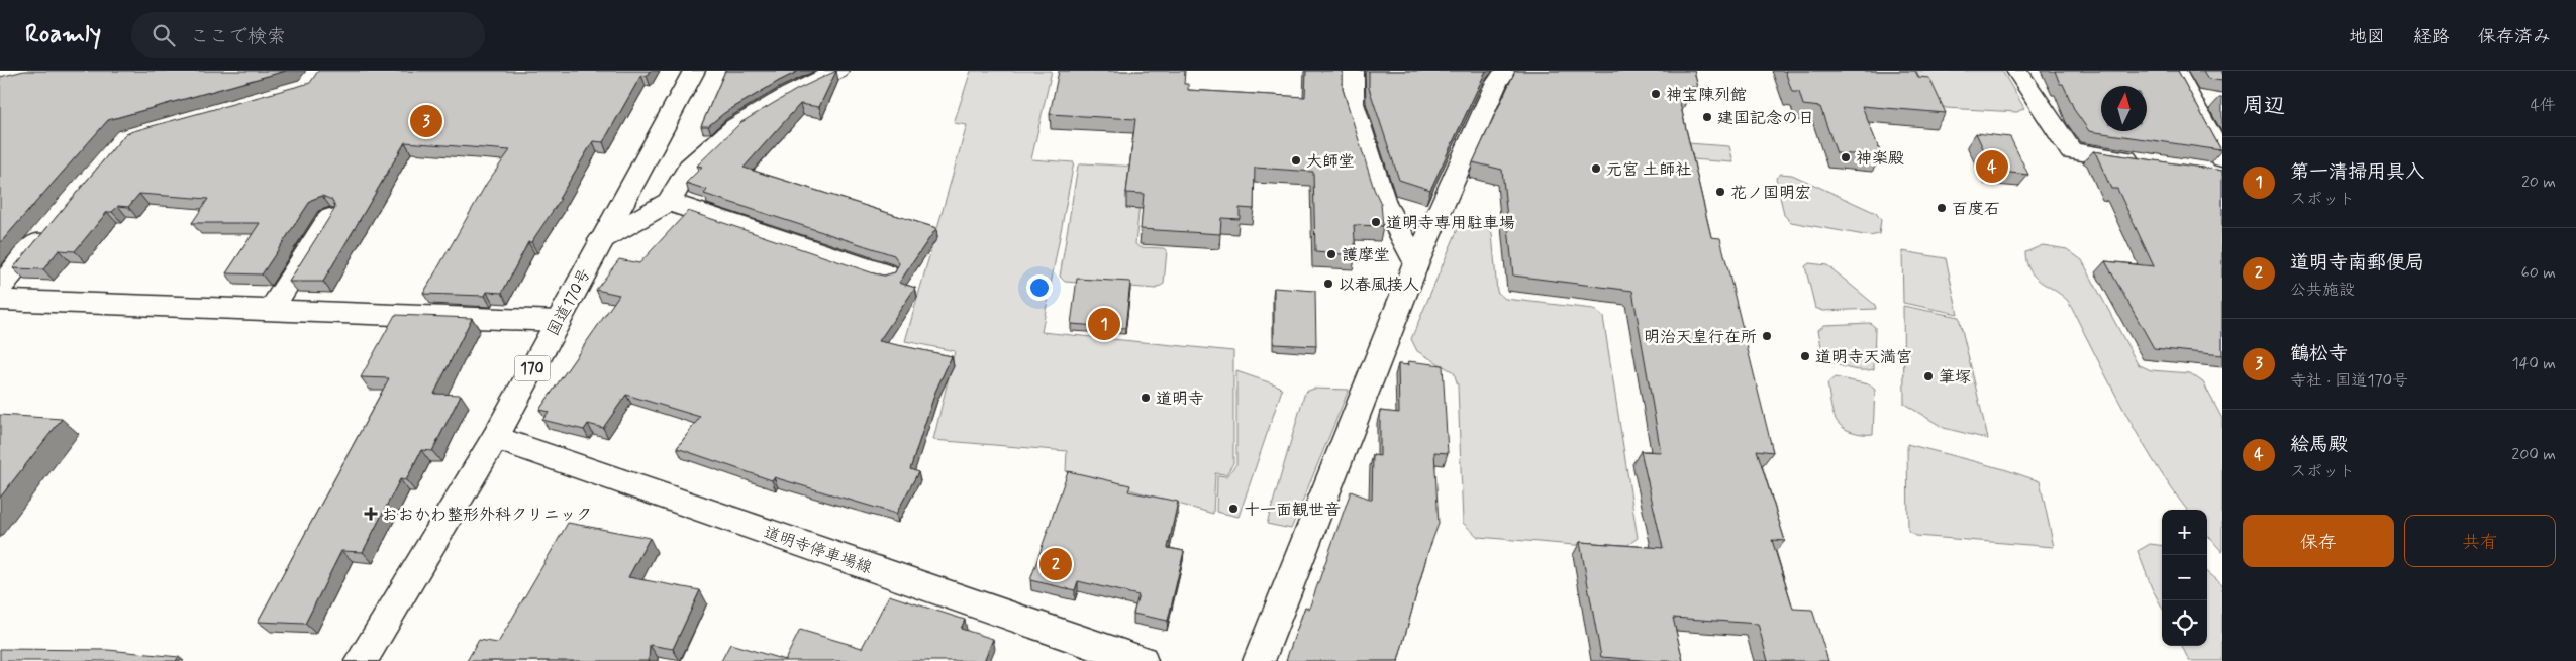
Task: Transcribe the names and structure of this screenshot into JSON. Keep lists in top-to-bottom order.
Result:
{
  "streets": {
    "main road": ["国道170号", "170", "道明寺停車場線"]
  },
  "crossings": [
    ["国道170号", "道明寺停車場線"]
  ],
  "places": {
    "other": [
      "神宝陳列館",
      "建国記念の日",
      "神楽殿",
      "大師堂",
      "元宮 土師社",
      "花ノ国明宏",
      "百度石",
      "道明寺専用駐車場",
      "護摩堂",
      "以春風接人",
      "明治天皇行在所",
      "道明寺天満宮",
      "筆塚",
      "道明寺",
      "十一面観世音"
    ],
    "health": ["おおかわ整形外科クリニック"]
  },
  "north": "top",
  "page": {
    "header": "Roamly",
    "search": "ここで検索",
    "nav": ["地図", "経路", "保存済み"],
    "heading": ["周辺", "4件"],
    "pins": [
      "3",
      "4",
      "1",
      "2"
    ],
    "list": [
      {
        "mark": "1",
        "name": "第一清掃用具入",
        "note": "スポット",
        "value": "20 m"
      },
      {
        "mark": "2",
        "name": "道明寺南郵便局",
        "note": "公共施設",
        "value": "60 m"
      },
      {
        "mark": "3",
        "name": "鶴松寺",
        "note": "寺社 · 国道170号",
        "value": "140 m"
      },
      {
        "mark": "4",
        "name": "絵馬殿",
        "note": "スポット",
        "value": "200 m"
      }
    ],
    "buttons": ["保存", "共有"],
    "map_buttons": ["+", "−"]
  }
}
